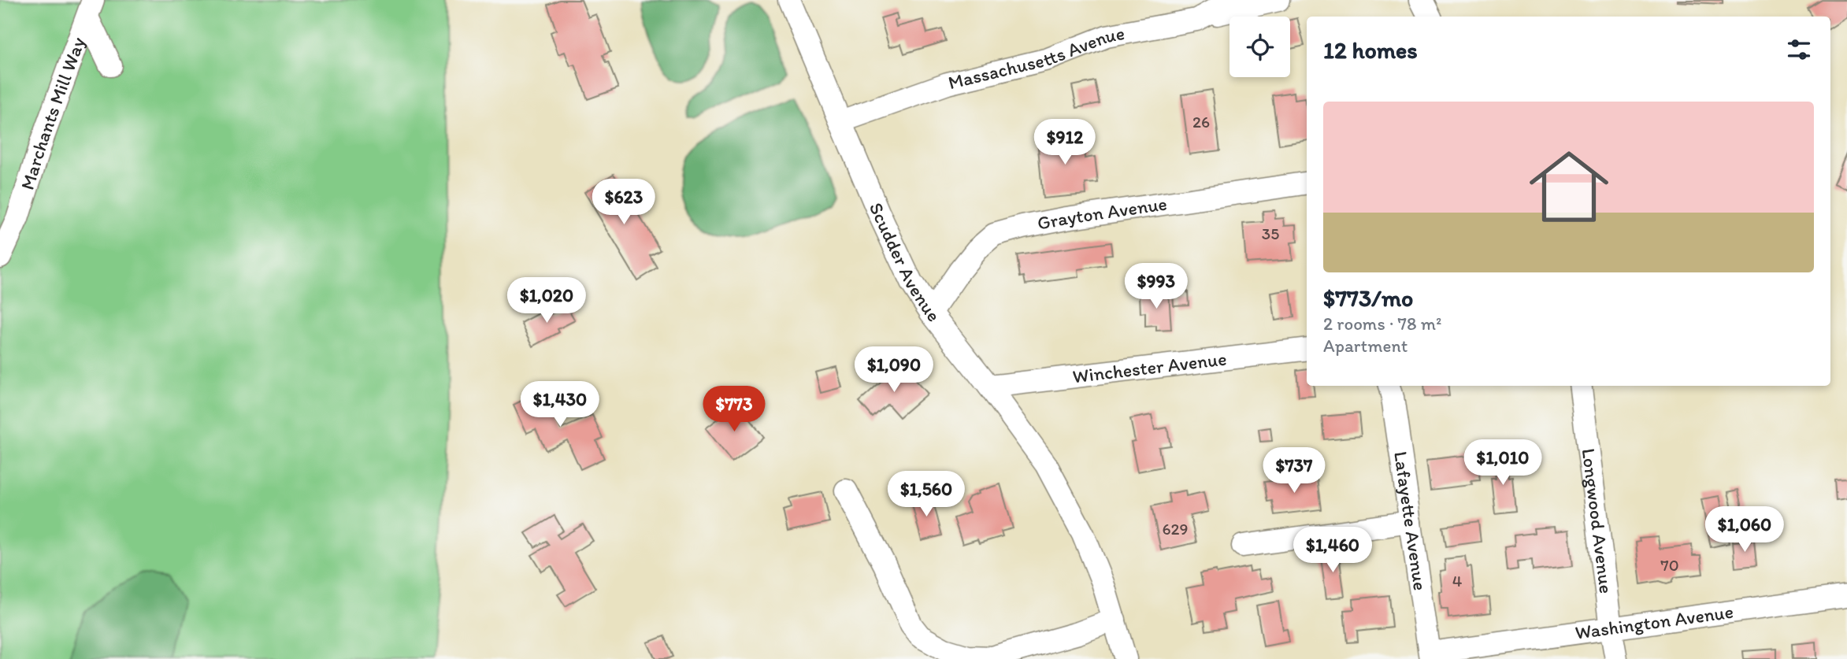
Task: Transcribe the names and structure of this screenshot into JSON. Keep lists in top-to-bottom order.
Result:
{
  "streets": {
    "street": [
      "Massachusetts Avenue",
      "Marchants Mill Way",
      "Grayton Avenue",
      "Scudder Avenue",
      "Winchester Avenue",
      "Lafayette Avenue",
      "Longwood Avenue",
      "Washington Avenue"
    ]
  },
  "crossings": [
    ["Massachusetts Avenue", "Scudder Avenue"],
    ["Grayton Avenue", "Scudder Avenue"],
    ["Scudder Avenue", "Winchester Avenue"],
    ["Lafayette Avenue", "Washington Avenue"],
    ["Longwood Avenue", "Washington Avenue"]
  ],
  "house_numbers": [
    "26",
    "35",
    "629",
    "70",
    "4"
  ],
  "page": {
    "heading": "12 homes",
    "list": [
      {
        "name": "$773/mo",
        "note": "2 rooms · 78 m² · Apartment"
      }
    ],
    "price": [
      "$912",
      "$623",
      "$993",
      "$1,020",
      "$1,090",
      "$1,430",
      "$773",
      "$1,010",
      "$737",
      "$1,560",
      "$1,060",
      "$1,460"
    ]
  }
}
